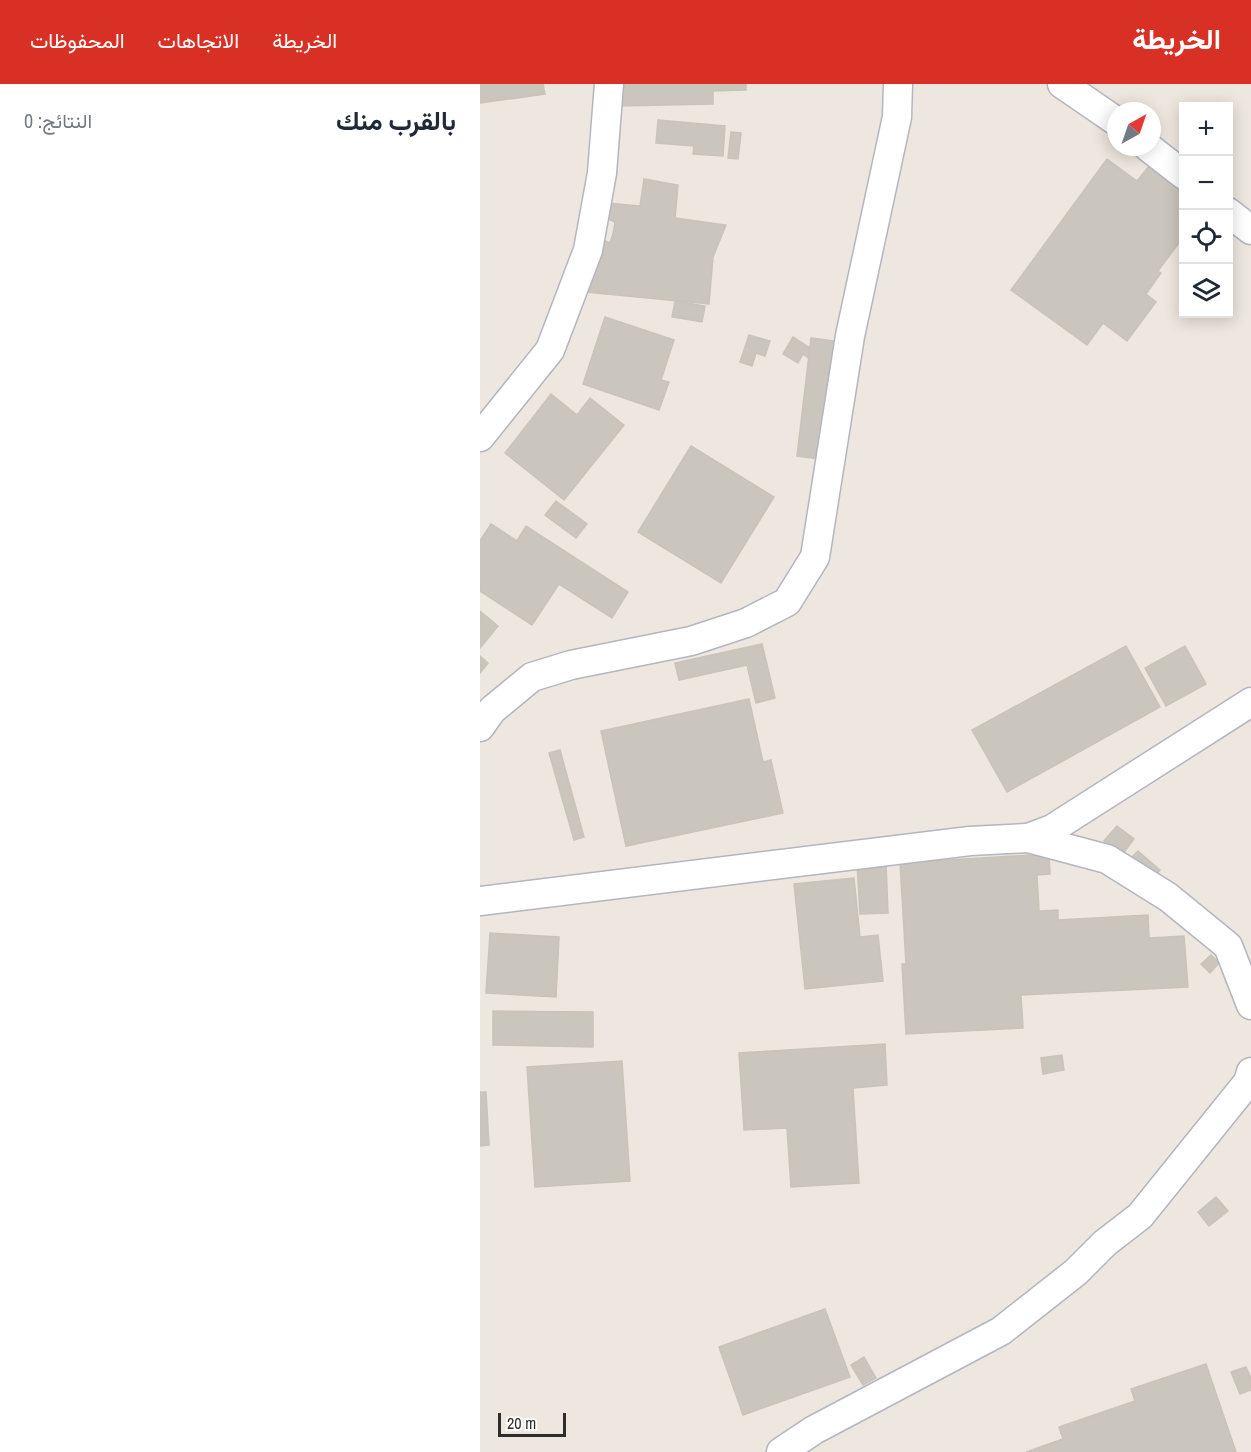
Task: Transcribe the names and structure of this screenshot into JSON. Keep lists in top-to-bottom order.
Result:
{
  "scale_bar": "20 m",
  "north": "top right",
  "page": {
    "header": "الخريطة",
    "nav": ["الخريطة", "الاتجاهات", "المحفوظات"],
    "heading": ["بالقرب منك", "النتائج: 0"],
    "map_buttons": ["+", "−"],
    "scale": "20 m"
  }
}
